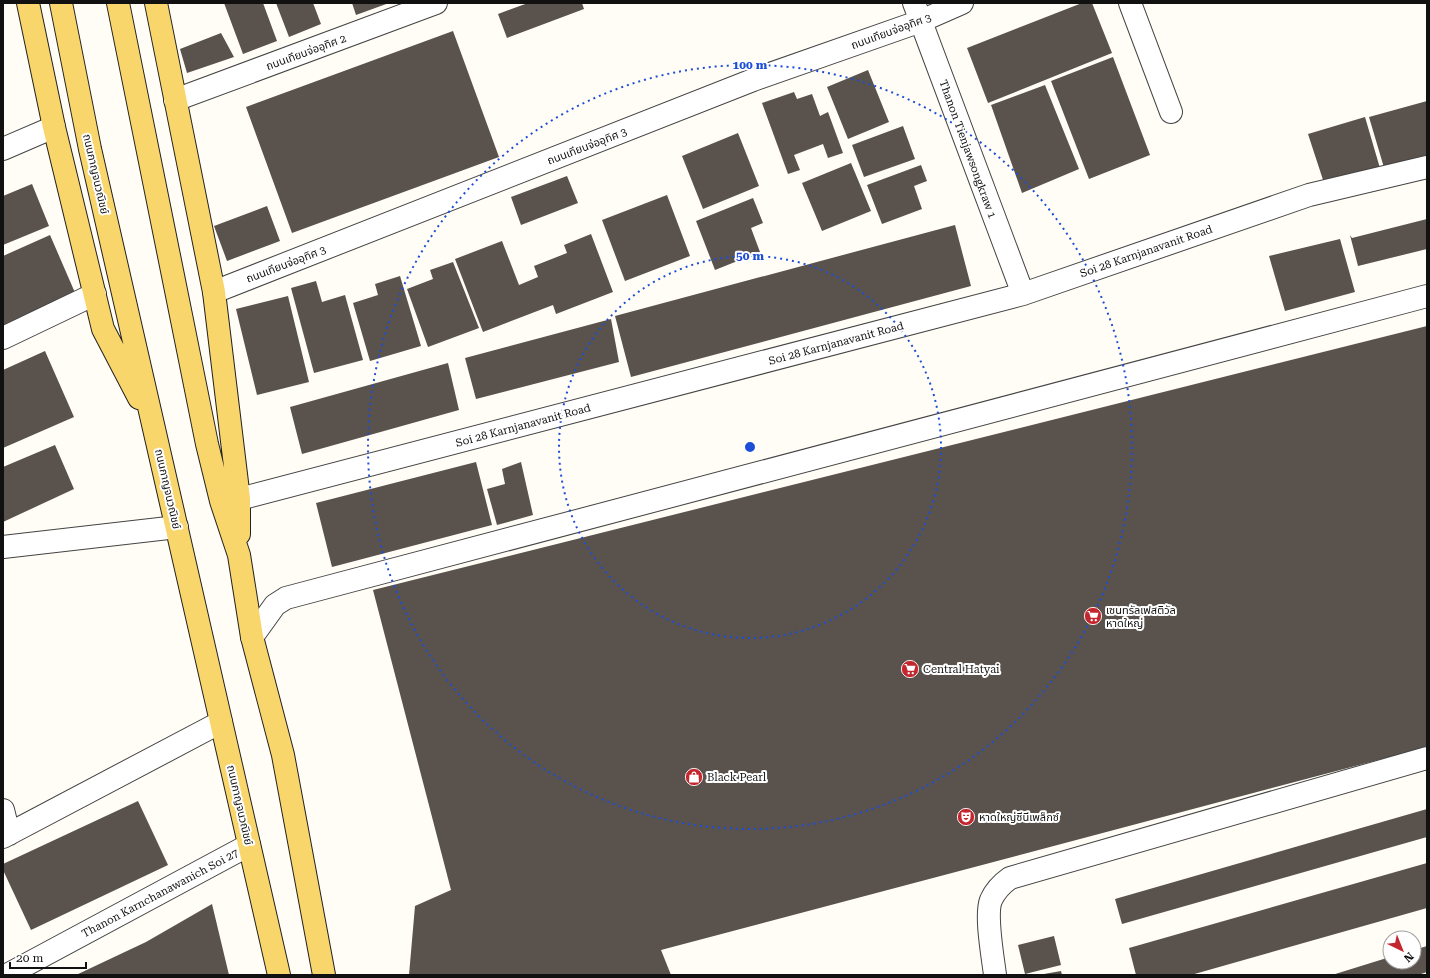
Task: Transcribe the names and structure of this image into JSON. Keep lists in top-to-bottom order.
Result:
{
  "streets": {
    "main road": ["ถนนกาญจนวณิชย์"],
    "street": [
      "ถนนเทียนจ่ออุทิศ 3",
      "ถนนเทียนจ่ออุทิศ 2",
      "Thanon Tienjawsongkraw 1",
      "Soi 28 Karnjanavanit Road",
      "Thanon Karnchanawanich Soi 27"
    ]
  },
  "crossings": [
    ["ถนนเทียนจ่ออุทิศ 3", "Thanon Tienjawsongkraw 1"],
    ["Thanon Tienjawsongkraw 1", "Soi 28 Karnjanavanit Road"],
    ["ถนนกาญจนวณิชย์", "Thanon Karnchanawanich Soi 27"]
  ],
  "places": {
    "supermarket": ["เซนทรัลเฟสติวัล หาดใหญ่", "Central Hatyai"],
    "shop": ["Black Pearl"],
    "theatre": ["หาดใหญ่ซีนีเพล็กซ์"]
  },
  "scale_bar": "20 m",
  "north": "bottom right",
  "rings": ["100 m", "50 m"]
}
